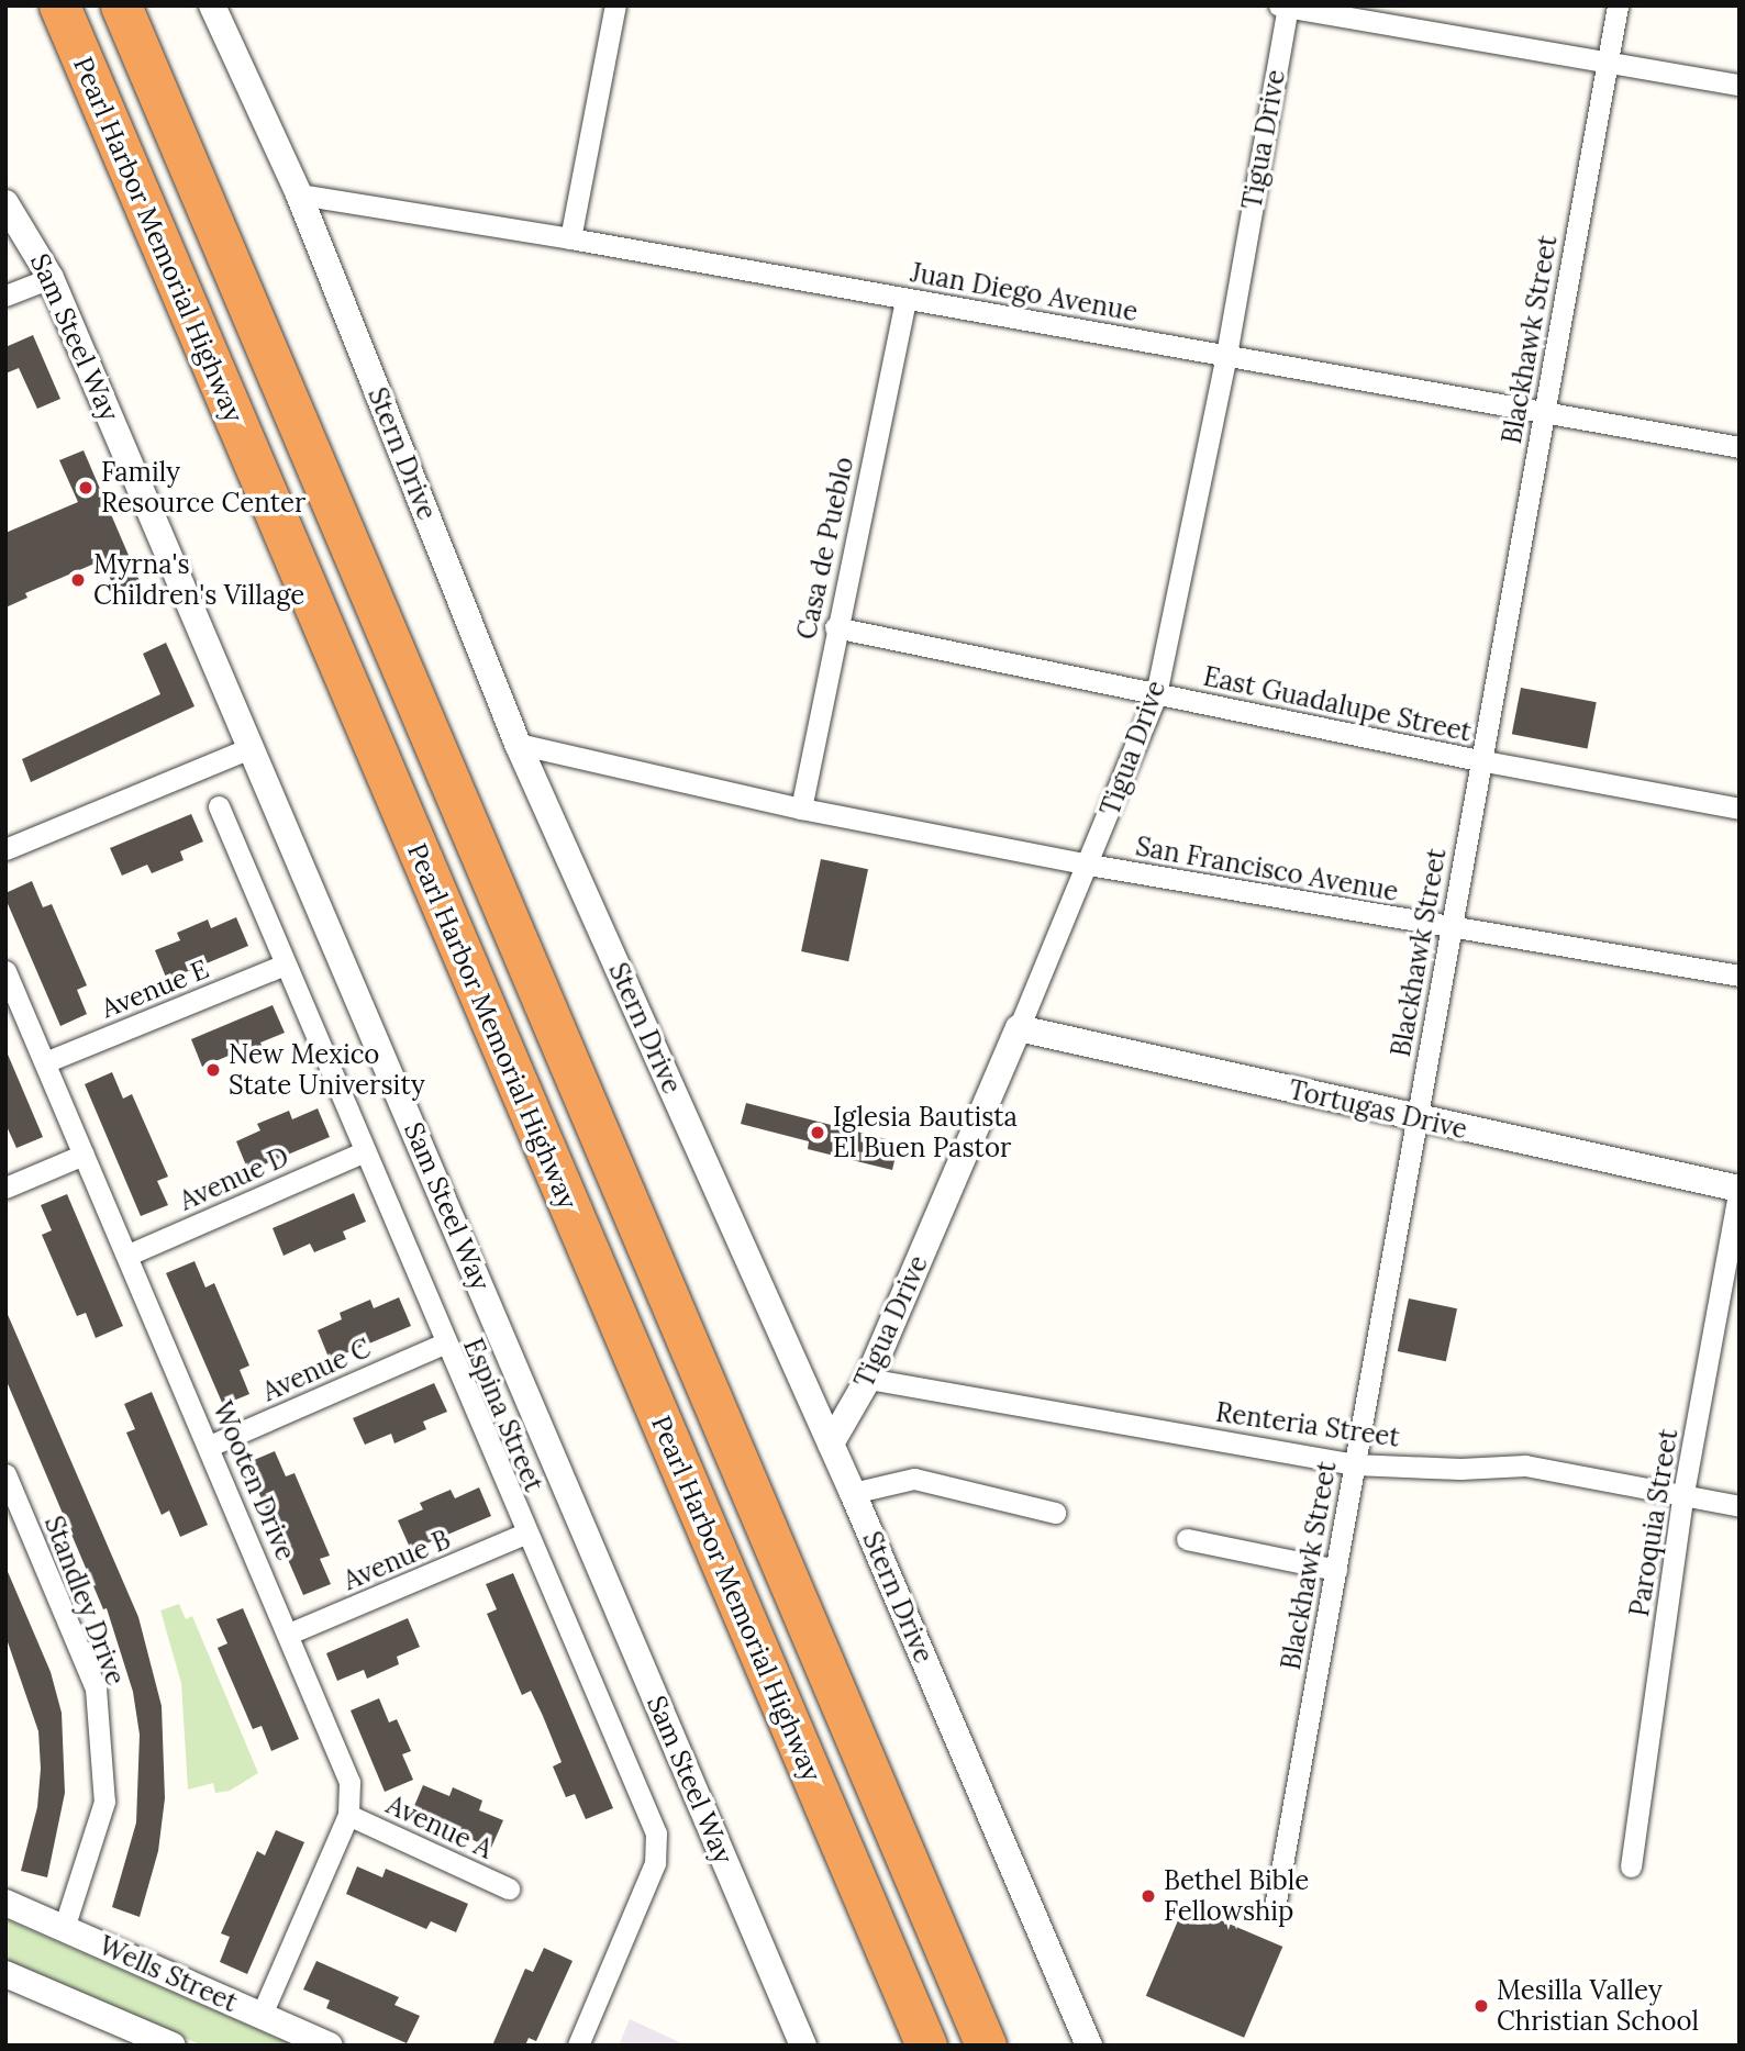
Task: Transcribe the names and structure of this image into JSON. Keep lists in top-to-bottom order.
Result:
{
  "streets": {
    "highway": ["Pearl Harbor Memorial Highway"],
    "street": [
      "Tigua Drive",
      "Juan Diego Avenue",
      "Sam Steel Way",
      "Blackhawk Street",
      "Stern Drive",
      "Casa de Pueblo",
      "East Guadalupe Street",
      "San Francisco Avenue",
      "Avenue E",
      "Tortugas Drive",
      "Avenue D",
      "Avenue C",
      "Espina Street",
      "Renteria Street",
      "Wooten Drive",
      "Paroquia Street",
      "Avenue B",
      "Standley Drive",
      "Avenue A",
      "Wells Street"
    ]
  },
  "crossings": [
    ["Tigua Drive", "Juan Diego Avenue"],
    ["Tigua Drive", "Stern Drive"],
    ["Tigua Drive", "East Guadalupe Street"],
    ["Tigua Drive", "San Francisco Avenue"],
    ["Tigua Drive", "Tortugas Drive"],
    ["Tigua Drive", "Renteria Street"],
    ["Juan Diego Avenue", "Blackhawk Street"],
    ["Juan Diego Avenue", "Stern Drive"],
    ["Juan Diego Avenue", "Casa de Pueblo"],
    ["Blackhawk Street", "East Guadalupe Street"],
    ["Blackhawk Street", "San Francisco Avenue"],
    ["Blackhawk Street", "Tortugas Drive"],
    ["Blackhawk Street", "Renteria Street"],
    ["Stern Drive", "San Francisco Avenue"],
    ["Casa de Pueblo", "East Guadalupe Street"],
    ["Casa de Pueblo", "San Francisco Avenue"],
    ["Avenue E", "Espina Street"],
    ["Avenue E", "Wooten Drive"],
    ["Tortugas Drive", "Paroquia Street"],
    ["Avenue D", "Espina Street"],
    ["Avenue D", "Wooten Drive"],
    ["Avenue C", "Espina Street"],
    ["Avenue C", "Wooten Drive"],
    ["Espina Street", "Avenue B"],
    ["Renteria Street", "Paroquia Street"],
    ["Wooten Drive", "Avenue B"],
    ["Wooten Drive", "Avenue A"],
    ["Wooten Drive", "Wells Street"],
    ["Standley Drive", "Wells Street"]
  ],
  "places": [
    "Family Resource Center",
    "Myrna's Children's Village",
    "New Mexico State University",
    "Iglesia Bautista El Buen Pastor",
    "Bethel Bible Fellowship",
    "Mesilla Valley Christian School"
  ]
}
